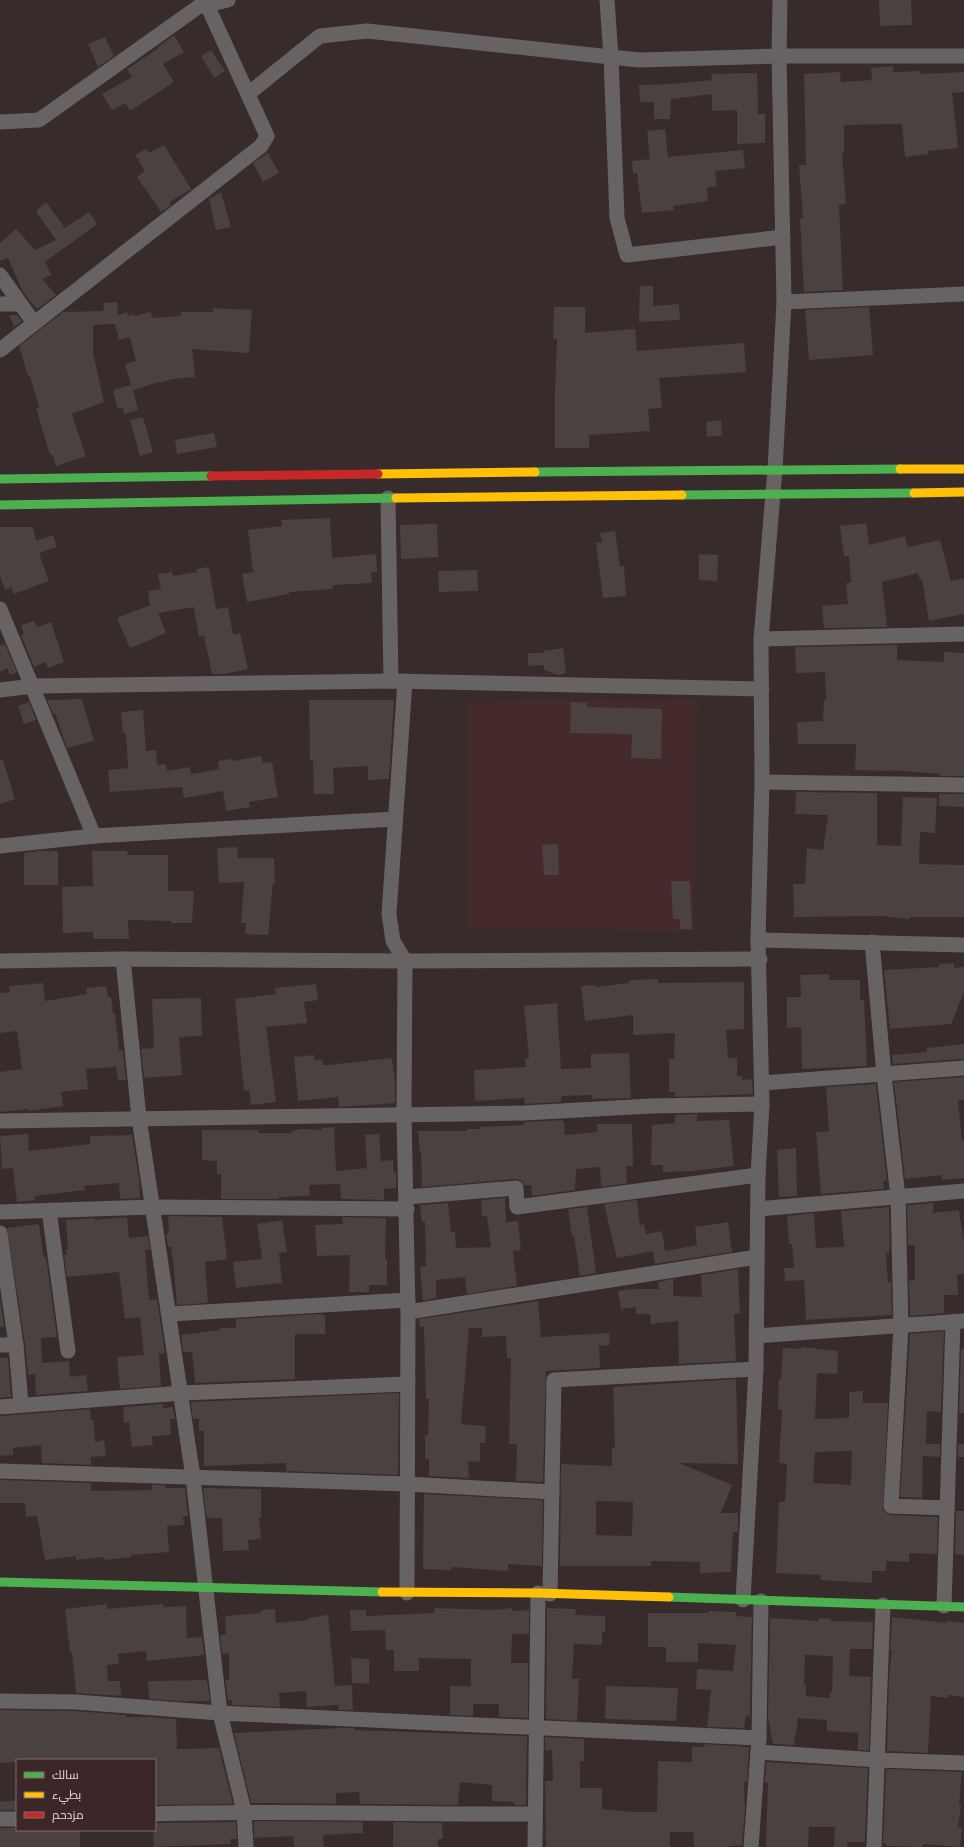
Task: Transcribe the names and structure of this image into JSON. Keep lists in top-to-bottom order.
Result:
{
  "legend": ["سالك", "بطيء", "مزدحم"]
}
